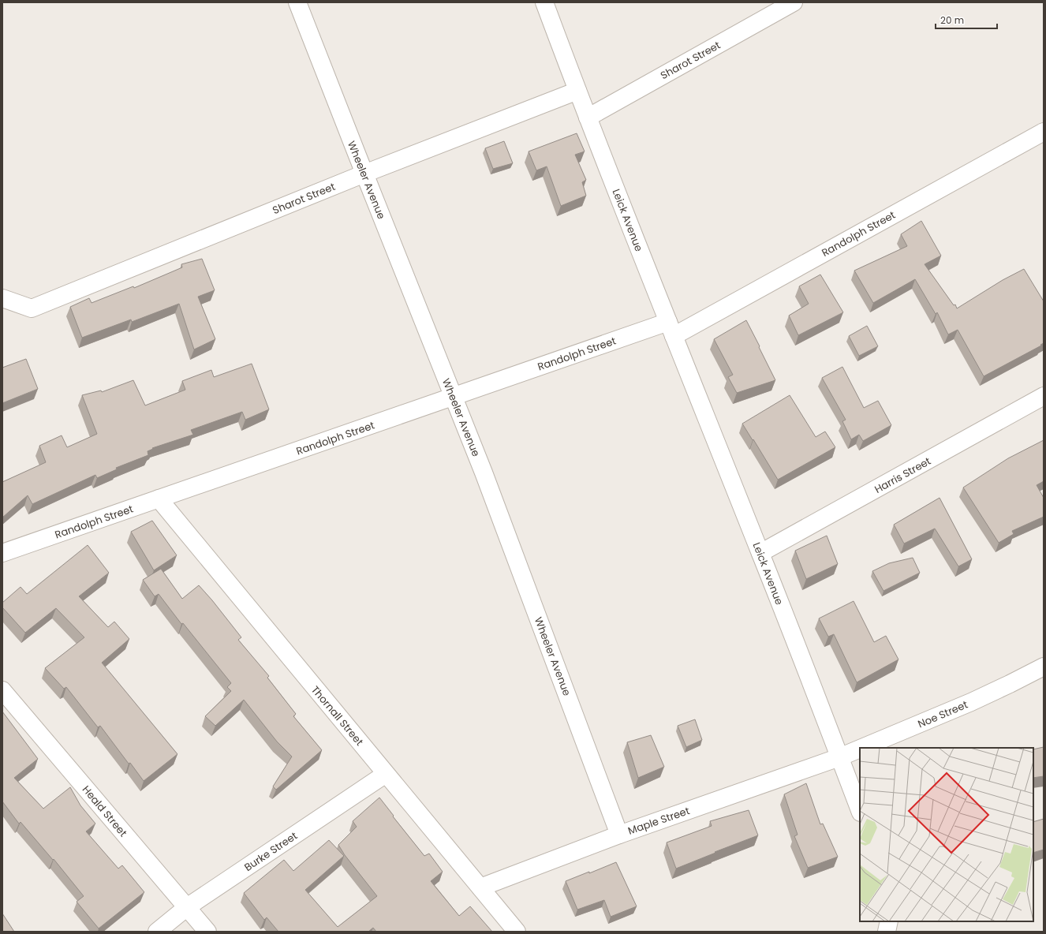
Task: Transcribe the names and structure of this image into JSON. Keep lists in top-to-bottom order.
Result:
{
  "streets": {
    "street": [
      "Sharot Street",
      "Wheeler Avenue",
      "Leick Avenue",
      "Randolph Street",
      "Harris Street",
      "Noe Street",
      "Thornall Street",
      "Heald Street",
      "Maple Street",
      "Burke Street"
    ]
  },
  "crossings": [
    ["Sharot Street", "Wheeler Avenue"],
    ["Sharot Street", "Leick Avenue"],
    ["Wheeler Avenue", "Randolph Street"],
    ["Wheeler Avenue", "Maple Street"],
    ["Leick Avenue", "Randolph Street"],
    ["Leick Avenue", "Harris Street"],
    ["Leick Avenue", "Noe Street"],
    ["Leick Avenue", "Maple Street"],
    ["Randolph Street", "Thornall Street"],
    ["Noe Street", "Maple Street"],
    ["Thornall Street", "Maple Street"],
    ["Thornall Street", "Burke Street"],
    ["Heald Street", "Burke Street"]
  ],
  "scale_bar": "20 m"
}
